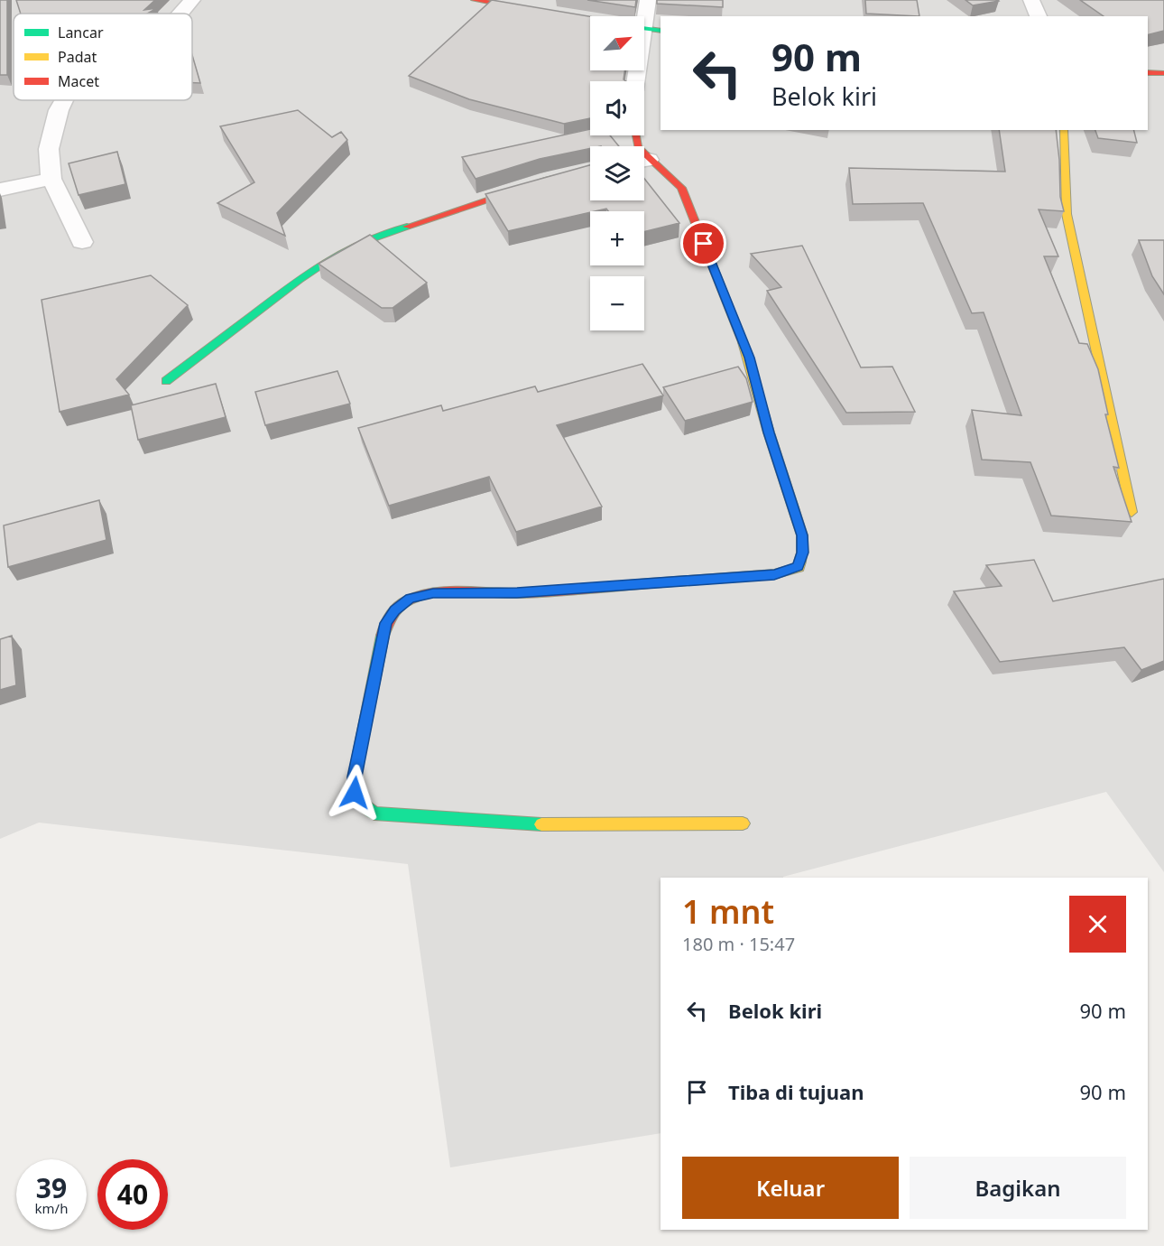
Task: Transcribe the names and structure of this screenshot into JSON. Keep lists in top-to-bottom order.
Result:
{
  "legend": ["Lancar", "Padat", "Macet"],
  "north": "top right",
  "page": {
    "map_buttons": ["+", "−"],
    "turn": ["90 m", "Belok kiri"],
    "heading": ["1 mnt", "180 m · 15:47"],
    "list": [
      {
        "name": "Belok kiri",
        "value": "90 m"
      },
      {
        "name": "Tiba di tujuan",
        "value": "90 m"
      }
    ],
    "buttons": ["Keluar", "Bagikan"],
    "speed": "39 km/h",
    "limit": "40"
  }
}
